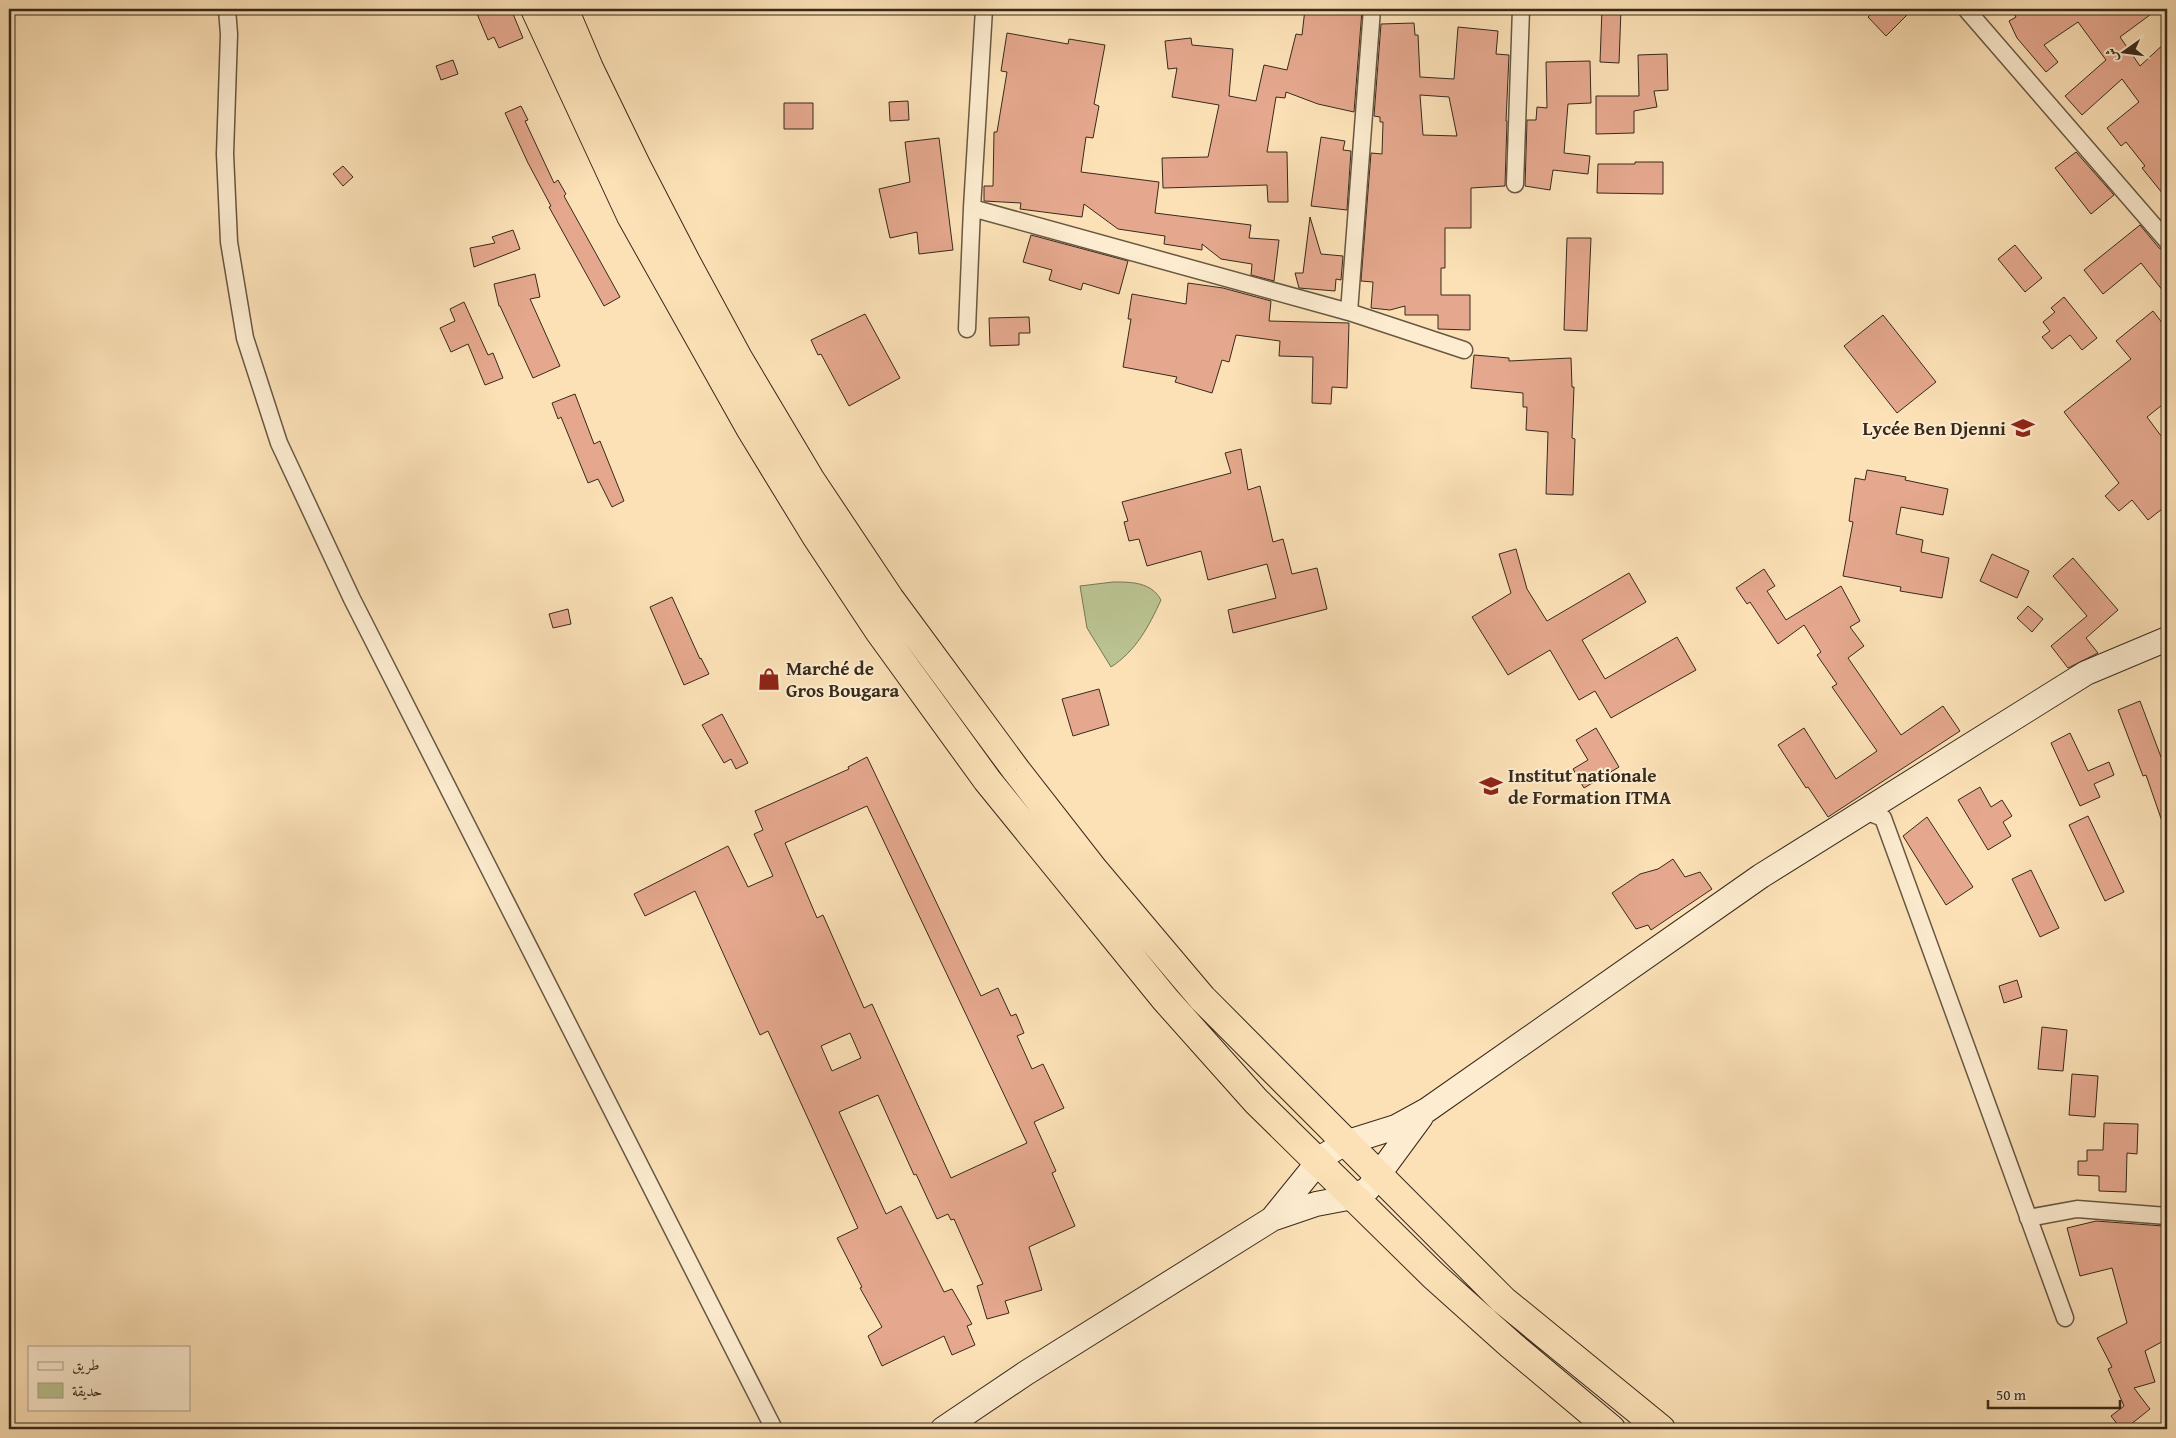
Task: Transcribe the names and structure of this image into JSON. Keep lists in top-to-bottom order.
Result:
{
  "places": {
    "school or university": ["Lycée Ben Djenni", "Institut nationale de Formation ITMA"],
    "shop": ["Marché de Gros Bougara"]
  },
  "legend": ["طريق", "حديقة"],
  "scale_bar": "50 m",
  "north": "left"
}
